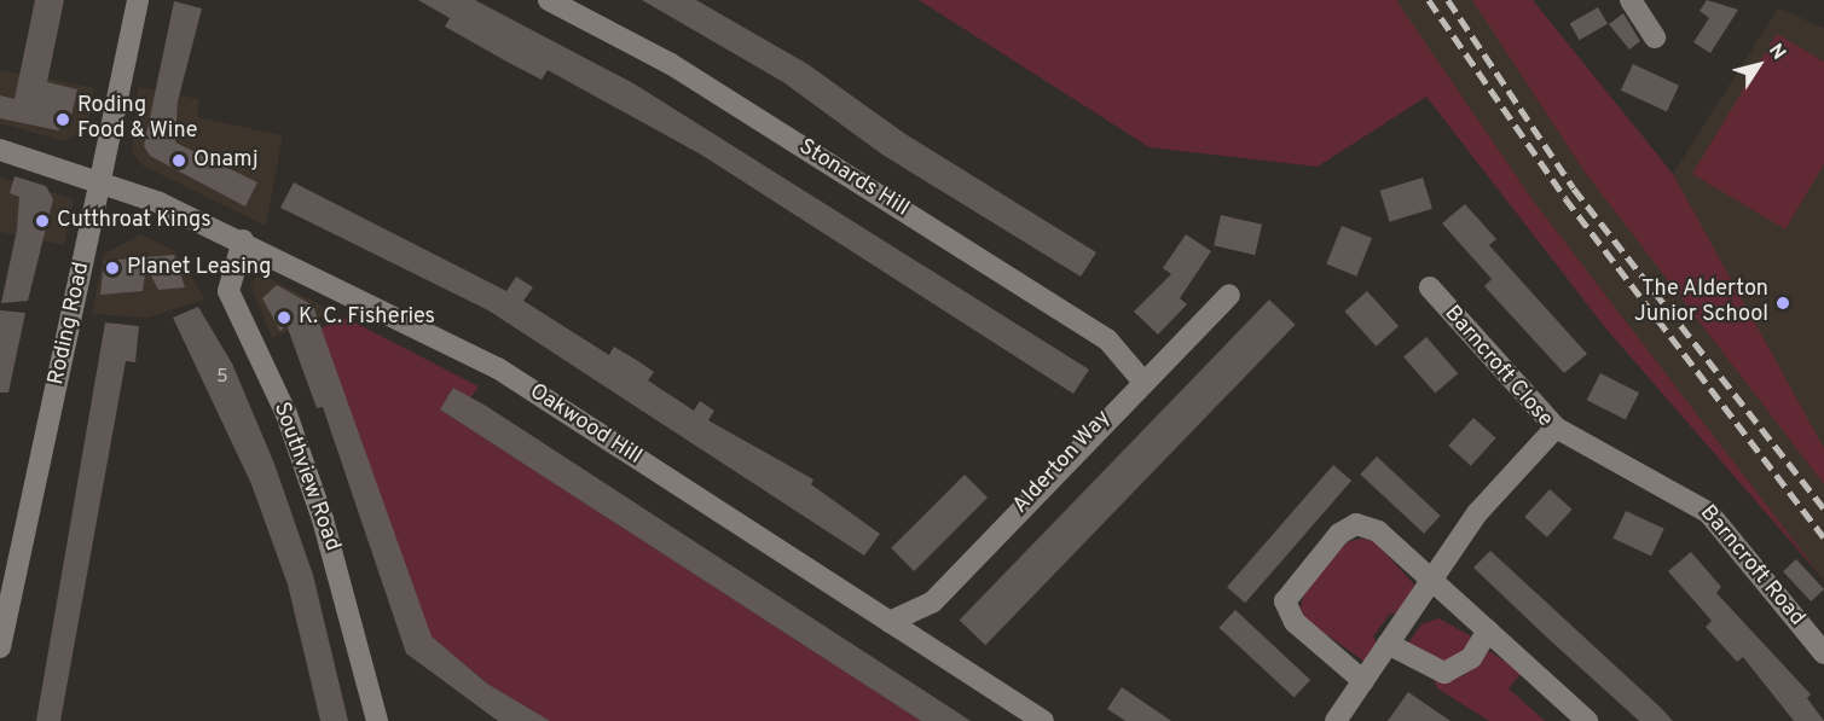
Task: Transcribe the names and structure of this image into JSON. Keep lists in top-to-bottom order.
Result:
{
  "streets": {
    "street": [
      "Stonards Hill",
      "Roding Road",
      "Barncroft Close",
      "Oakwood Hill",
      "Alderton Way",
      "Southview Road",
      "Barncroft Road"
    ]
  },
  "crossings": [
    ["Stonards Hill", "Alderton Way"],
    ["Roding Road", "Oakwood Hill"],
    ["Barncroft Close", "Barncroft Road"],
    ["Oakwood Hill", "Alderton Way"],
    ["Oakwood Hill", "Southview Road"]
  ],
  "places": [
    "Roding Food & Wine",
    "Onamj",
    "Cutthroat Kings",
    "Planet Leasing",
    "The Alderton Junior School",
    "K. C. Fisheries"
  ],
  "house_numbers": ["5"],
  "north": "top right"
}
